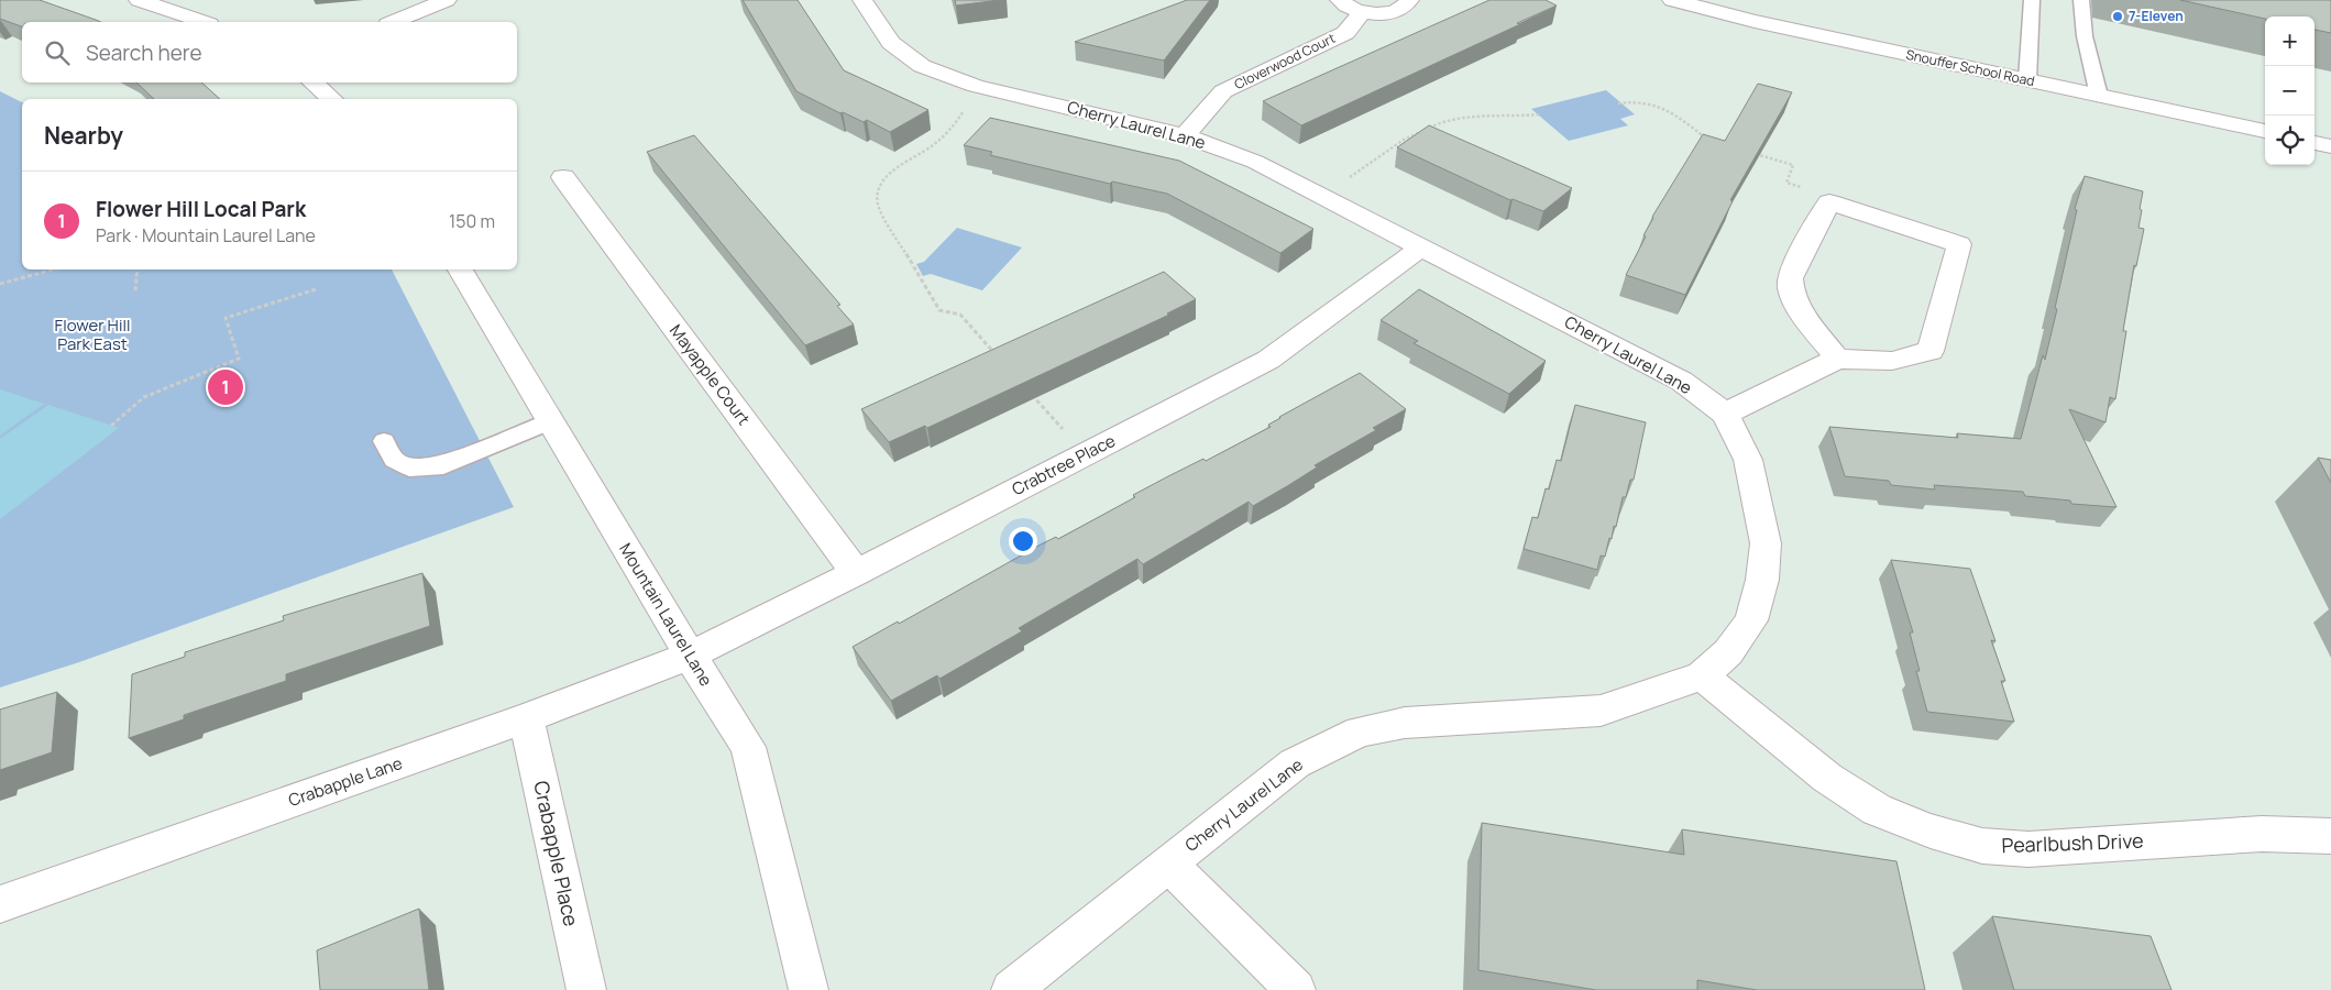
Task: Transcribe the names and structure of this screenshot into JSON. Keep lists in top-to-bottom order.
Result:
{
  "streets": {
    "street": [
      "Cloverwood Court",
      "Snouffer School Road",
      "Cherry Laurel Lane",
      "Mayapple Court",
      "Crabtree Place",
      "Mountain Laurel Lane",
      "Crabapple Lane",
      "Pearlbush Drive",
      "Crabapple Place"
    ]
  },
  "crossings": [
    ["Cloverwood Court", "Cherry Laurel Lane"],
    ["Cherry Laurel Lane", "Crabtree Place"],
    ["Cherry Laurel Lane", "Pearlbush Drive"],
    ["Mayapple Court", "Crabtree Place"],
    ["Crabtree Place", "Mountain Laurel Lane"],
    ["Crabtree Place", "Crabapple Lane"],
    ["Mountain Laurel Lane", "Crabapple Lane"],
    ["Crabapple Lane", "Crabapple Place"]
  ],
  "parks": ["Flower Hill Park East"],
  "places": ["7-Eleven"],
  "page": {
    "map_buttons": ["+", "−"],
    "search": "Search here",
    "heading": "Nearby",
    "list": [
      {
        "mark": "1",
        "name": "Flower Hill Local Park",
        "note": "Park · Mountain Laurel Lane",
        "value": "150 m"
      }
    ],
    "pins": "1"
  }
}
